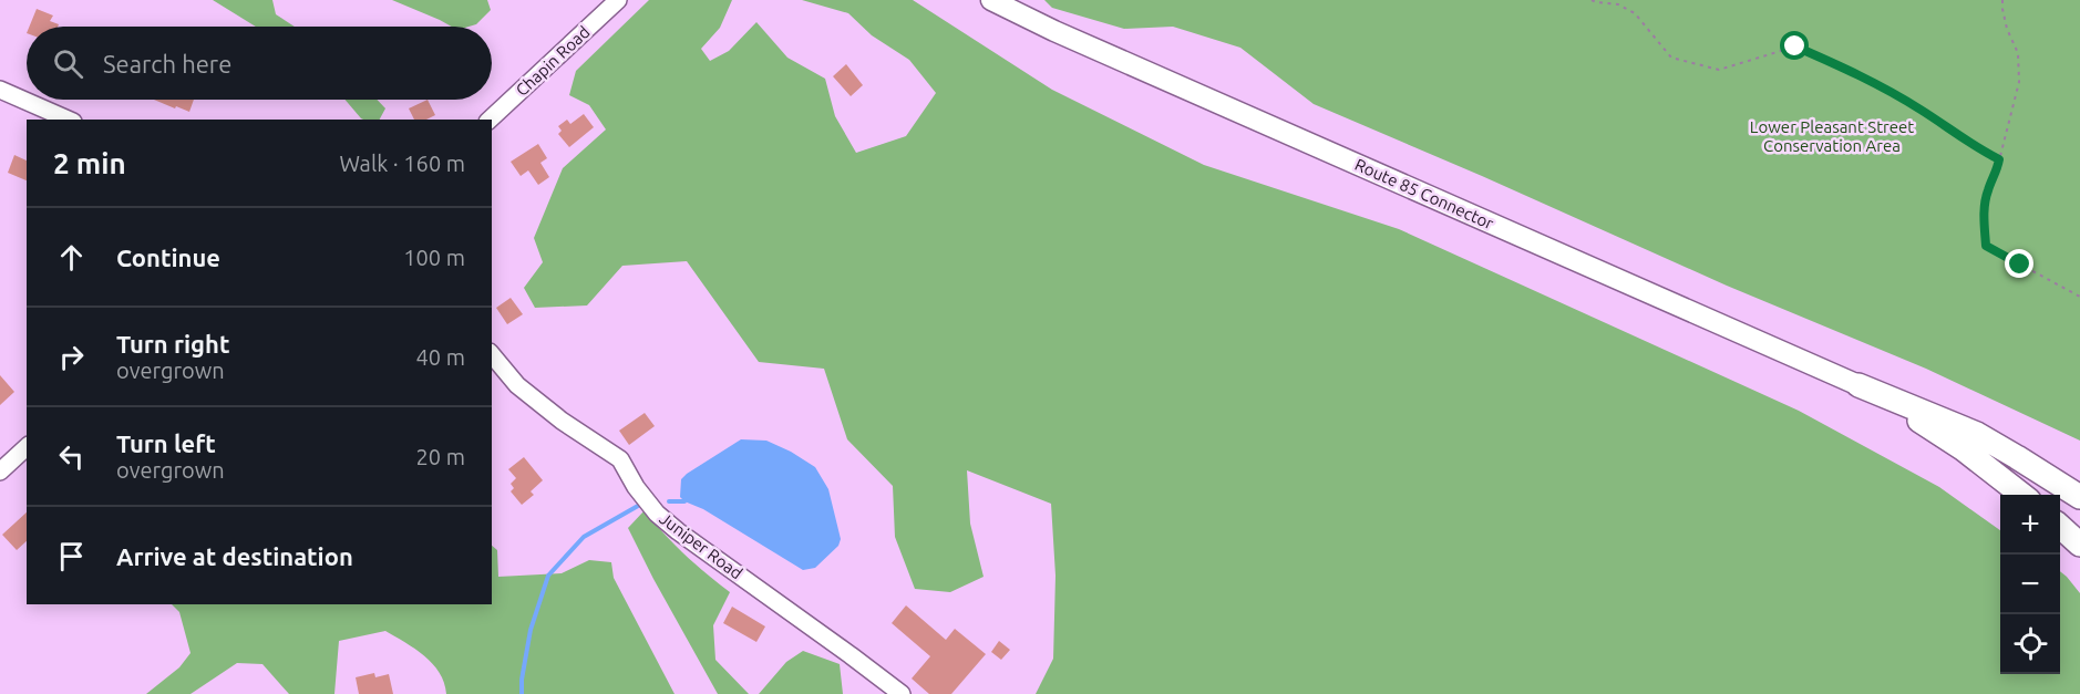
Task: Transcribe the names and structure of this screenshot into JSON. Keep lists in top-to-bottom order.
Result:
{
  "streets": {
    "highway": ["Route 85 Connector"],
    "street": ["Chapin Road", "Juniper Road"]
  },
  "parks": ["Lower Pleasant Street Conservation Area"],
  "page": {
    "search": "Search here",
    "heading": ["2 min", "Walk · 160 m"],
    "list": [
      ["Continue", "100 m"],
      ["Turn right", "overgrown", "40 m"],
      ["Turn left", "overgrown", "20 m"],
      "Arrive at destination"
    ],
    "map_buttons": ["+", "−"]
  }
}
